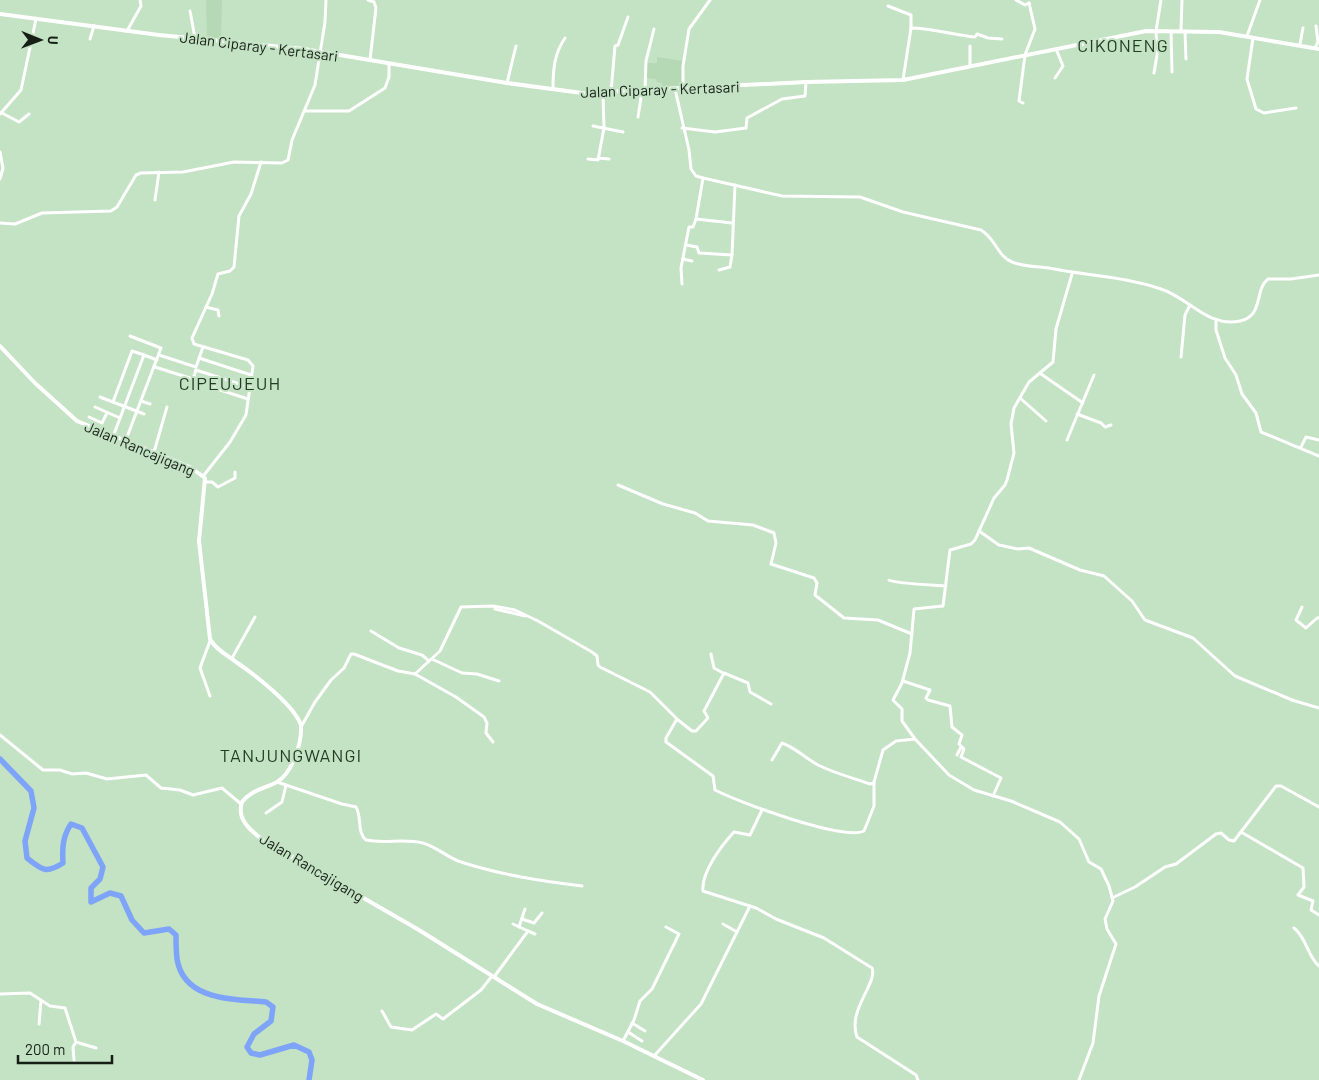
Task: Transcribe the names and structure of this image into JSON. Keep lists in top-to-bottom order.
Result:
{
  "streets": {
    "main road": ["Jalan Ciparay - Kertasari", "Jalan Rancajigang"]
  },
  "districts": ["CIKONENG", "CIPEUJEUH", "TANJUNGWANGI"],
  "scale_bar": "200 m",
  "north": "right"
}
